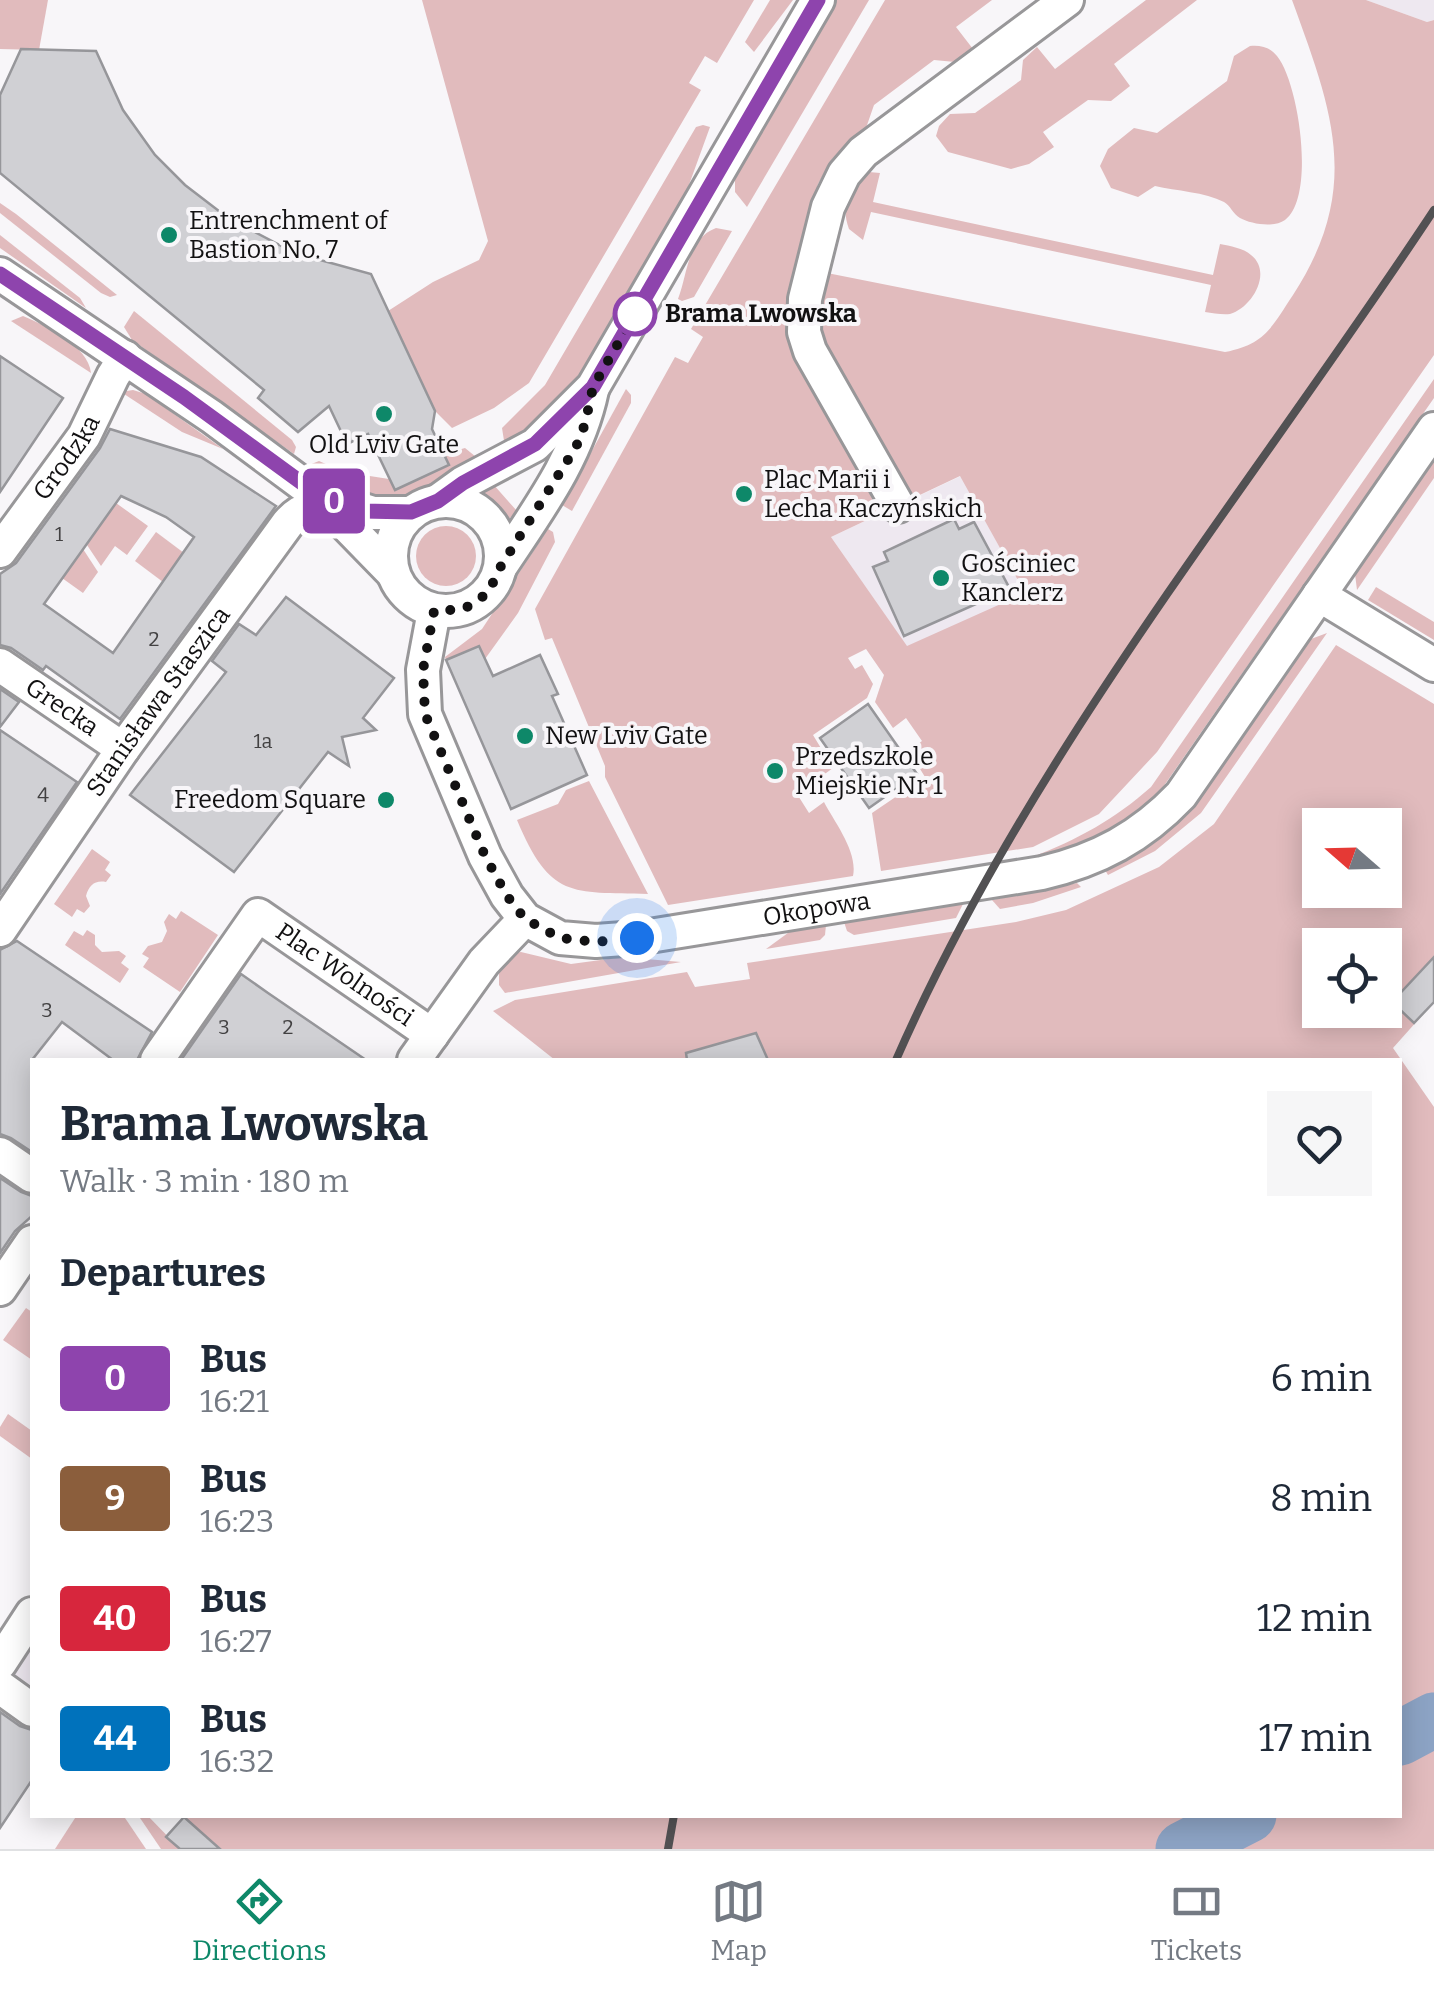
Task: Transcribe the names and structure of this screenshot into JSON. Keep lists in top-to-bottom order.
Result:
{
  "streets": {
    "street": [
      "Grodzka",
      "Stanisława Staszica",
      "Grecka",
      "Okopowa",
      "Plac Wolności"
    ]
  },
  "crossings": [
    ["Stanisława Staszica", "Grecka"]
  ],
  "places": [
    "Entrenchment of Bastion No. 7",
    "Brama Lwowska",
    "Old Lviv Gate",
    "Plac Marii i Lecha Kaczyńskich",
    "Gościniec Kanclerz",
    "New Lviv Gate",
    "Przedszkole Miejskie Nr 1",
    "Freedom Square"
  ],
  "lines": ["bus line 0"],
  "house_numbers": [
    "1",
    "2",
    "1a",
    "4",
    "3",
    "3",
    "2"
  ],
  "north": "left",
  "page": {
    "on_map": "0",
    "heading": [
      ["Brama Lwowska", "Walk · 3 min · 180 m"],
      "Departures"
    ],
    "list": [
      {
        "mark": "0",
        "name": "Bus",
        "note": "16:21",
        "value": "6 min"
      },
      {
        "mark": "9",
        "name": "Bus",
        "note": "16:23",
        "value": "8 min"
      },
      {
        "mark": "40",
        "name": "Bus",
        "note": "16:27",
        "value": "12 min"
      },
      {
        "mark": "44",
        "name": "Bus",
        "note": "16:32",
        "value": "17 min"
      }
    ],
    "tabs": ["Directions", "Map", "Tickets"]
  }
}
